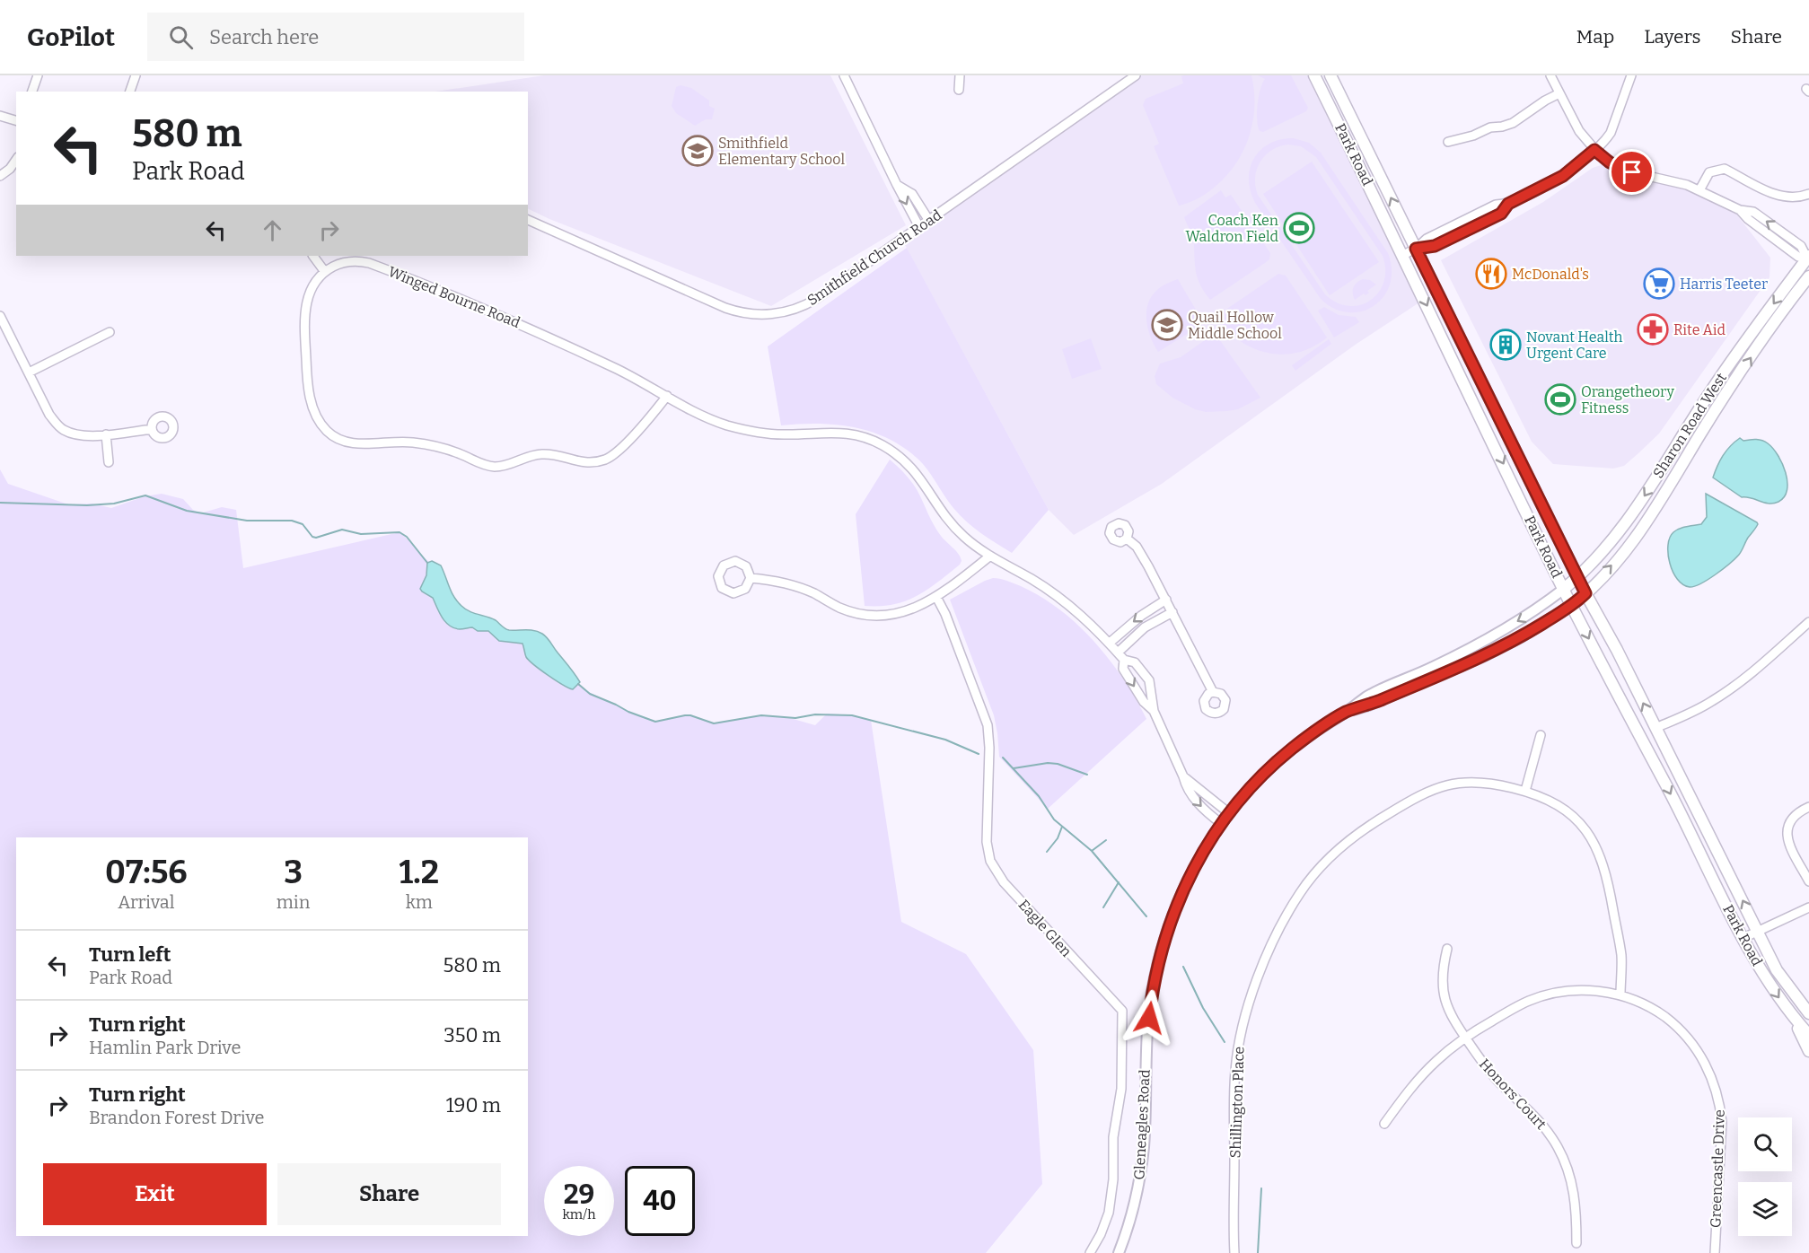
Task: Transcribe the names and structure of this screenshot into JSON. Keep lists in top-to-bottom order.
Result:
{
  "streets": {
    "main road": ["Park Road", "Sharon Road West"],
    "street": [
      "Smithfield Church Road",
      "Winged Bourne Road",
      "Eagle Glen",
      "Honors Court",
      "Shillington Place",
      "Gleneagles Road",
      "Greencastle Drive"
    ]
  },
  "crossings": [
    ["Park Road", "Sharon Road West"],
    ["Park Road", "Gleneagles Road"],
    ["Winged Bourne Road", "Gleneagles Road"],
    ["Sharon Road West", "Gleneagles Road"],
    ["Honors Court", "Greencastle Drive"],
    ["Shillington Place", "Greencastle Drive"]
  ],
  "places": {
    "school or university": ["Smithfield Elementary School", "Quail Hollow Middle School"],
    "sports": ["Coach Ken Waldron Field", "Orangetheory Fitness"],
    "restaurant": ["McDonald's"],
    "supermarket": ["Harris Teeter"],
    "pharmacy": ["Rite Aid"],
    "building": ["Novant Health Urgent Care"]
  },
  "page": {
    "header": "GoPilot",
    "search": "Search here",
    "nav": ["Map", "Layers", "Share"],
    "turn": ["580 m", "Park Road"],
    "eta": [
      "07:56",
      "Arrival",
      "3",
      "min",
      "1.2",
      "km"
    ],
    "list": [
      {
        "name": "Turn left",
        "note": "Park Road",
        "value": "580 m"
      },
      {
        "name": "Turn right",
        "note": "Hamlin Park Drive",
        "value": "350 m"
      },
      {
        "name": "Turn right",
        "note": "Brandon Forest Drive",
        "value": "190 m"
      }
    ],
    "buttons": ["Exit", "Share"],
    "speed": "29 km/h",
    "limit": "40"
  }
}
